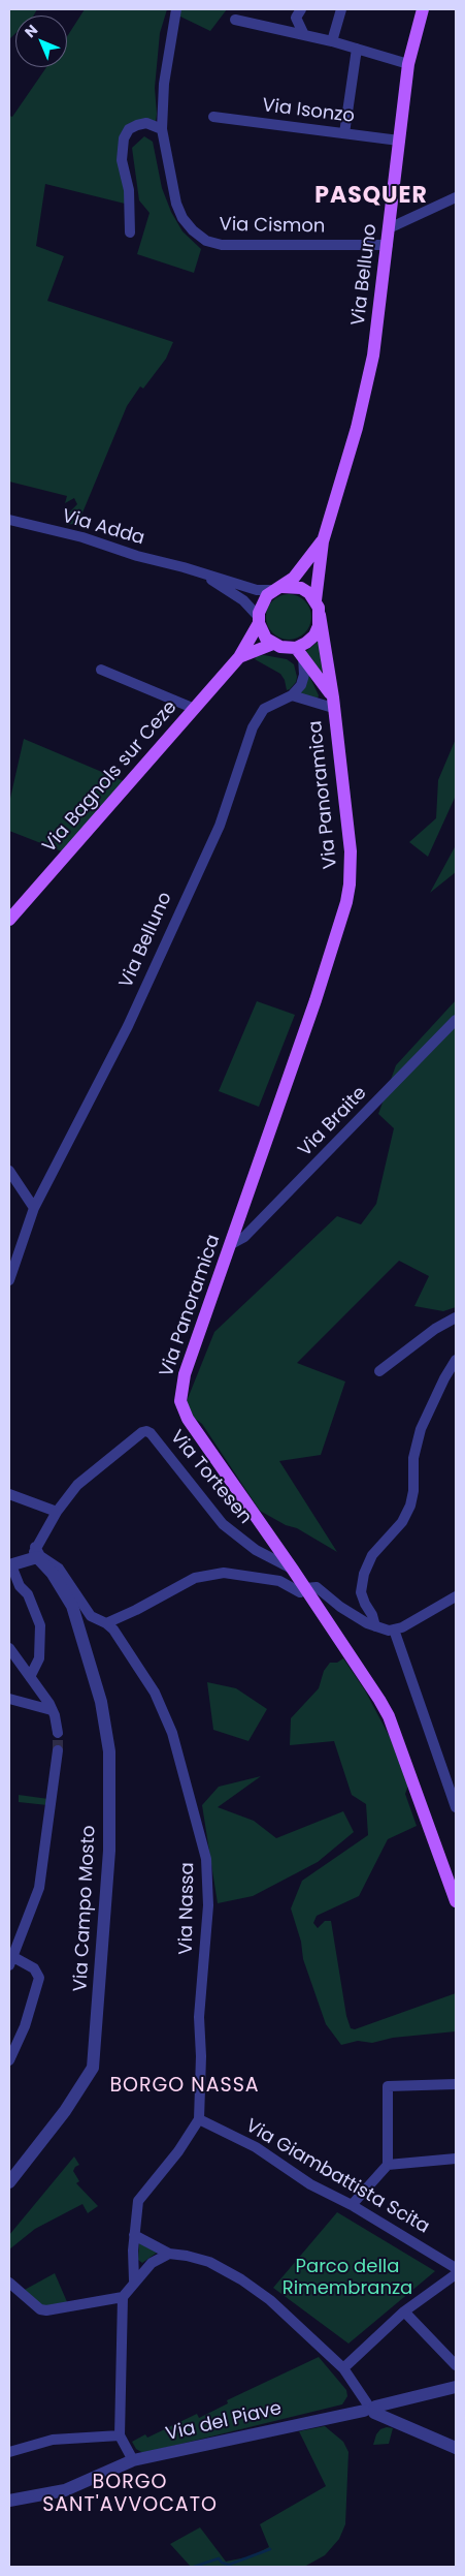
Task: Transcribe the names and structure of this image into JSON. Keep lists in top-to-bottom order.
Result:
{
  "streets": {
    "main road": ["Via Belluno", "Via Bagnols sur Ceze", "Via Panoramica"],
    "street": [
      "Via Isonzo",
      "Via Cismon",
      "Via Adda",
      "Via Braite",
      "Via Tortesen",
      "Via Campo Mosto",
      "Via Nassa",
      "Via Giambattista Scita",
      "Via del Piave"
    ]
  },
  "crossings": [
    ["Via Isonzo", "Via Belluno"],
    ["Via Cismon", "Via Belluno"],
    ["Via Belluno", "Via Adda"],
    ["Via Belluno", "Via Bagnols sur Ceze"],
    ["Via Belluno", "Via Panoramica"],
    ["Via Adda", "Via Bagnols sur Ceze"],
    ["Via Adda", "Via Panoramica"],
    ["Via Bagnols sur Ceze", "Via Panoramica"],
    ["Via Panoramica", "Via Braite"],
    ["Via Panoramica", "Via Tortesen"],
    ["Via Tortesen", "Via Campo Mosto"],
    ["Via Tortesen", "Via Nassa"],
    ["Via Campo Mosto", "Via Nassa"],
    ["Via Nassa", "Via Giambattista Scita"]
  ],
  "districts": ["PASQUER", "BORGO NASSA", "BORGO SANT'AVVOCATO"],
  "parks": ["Parco della Rimembranza"],
  "north": "top left"
}
